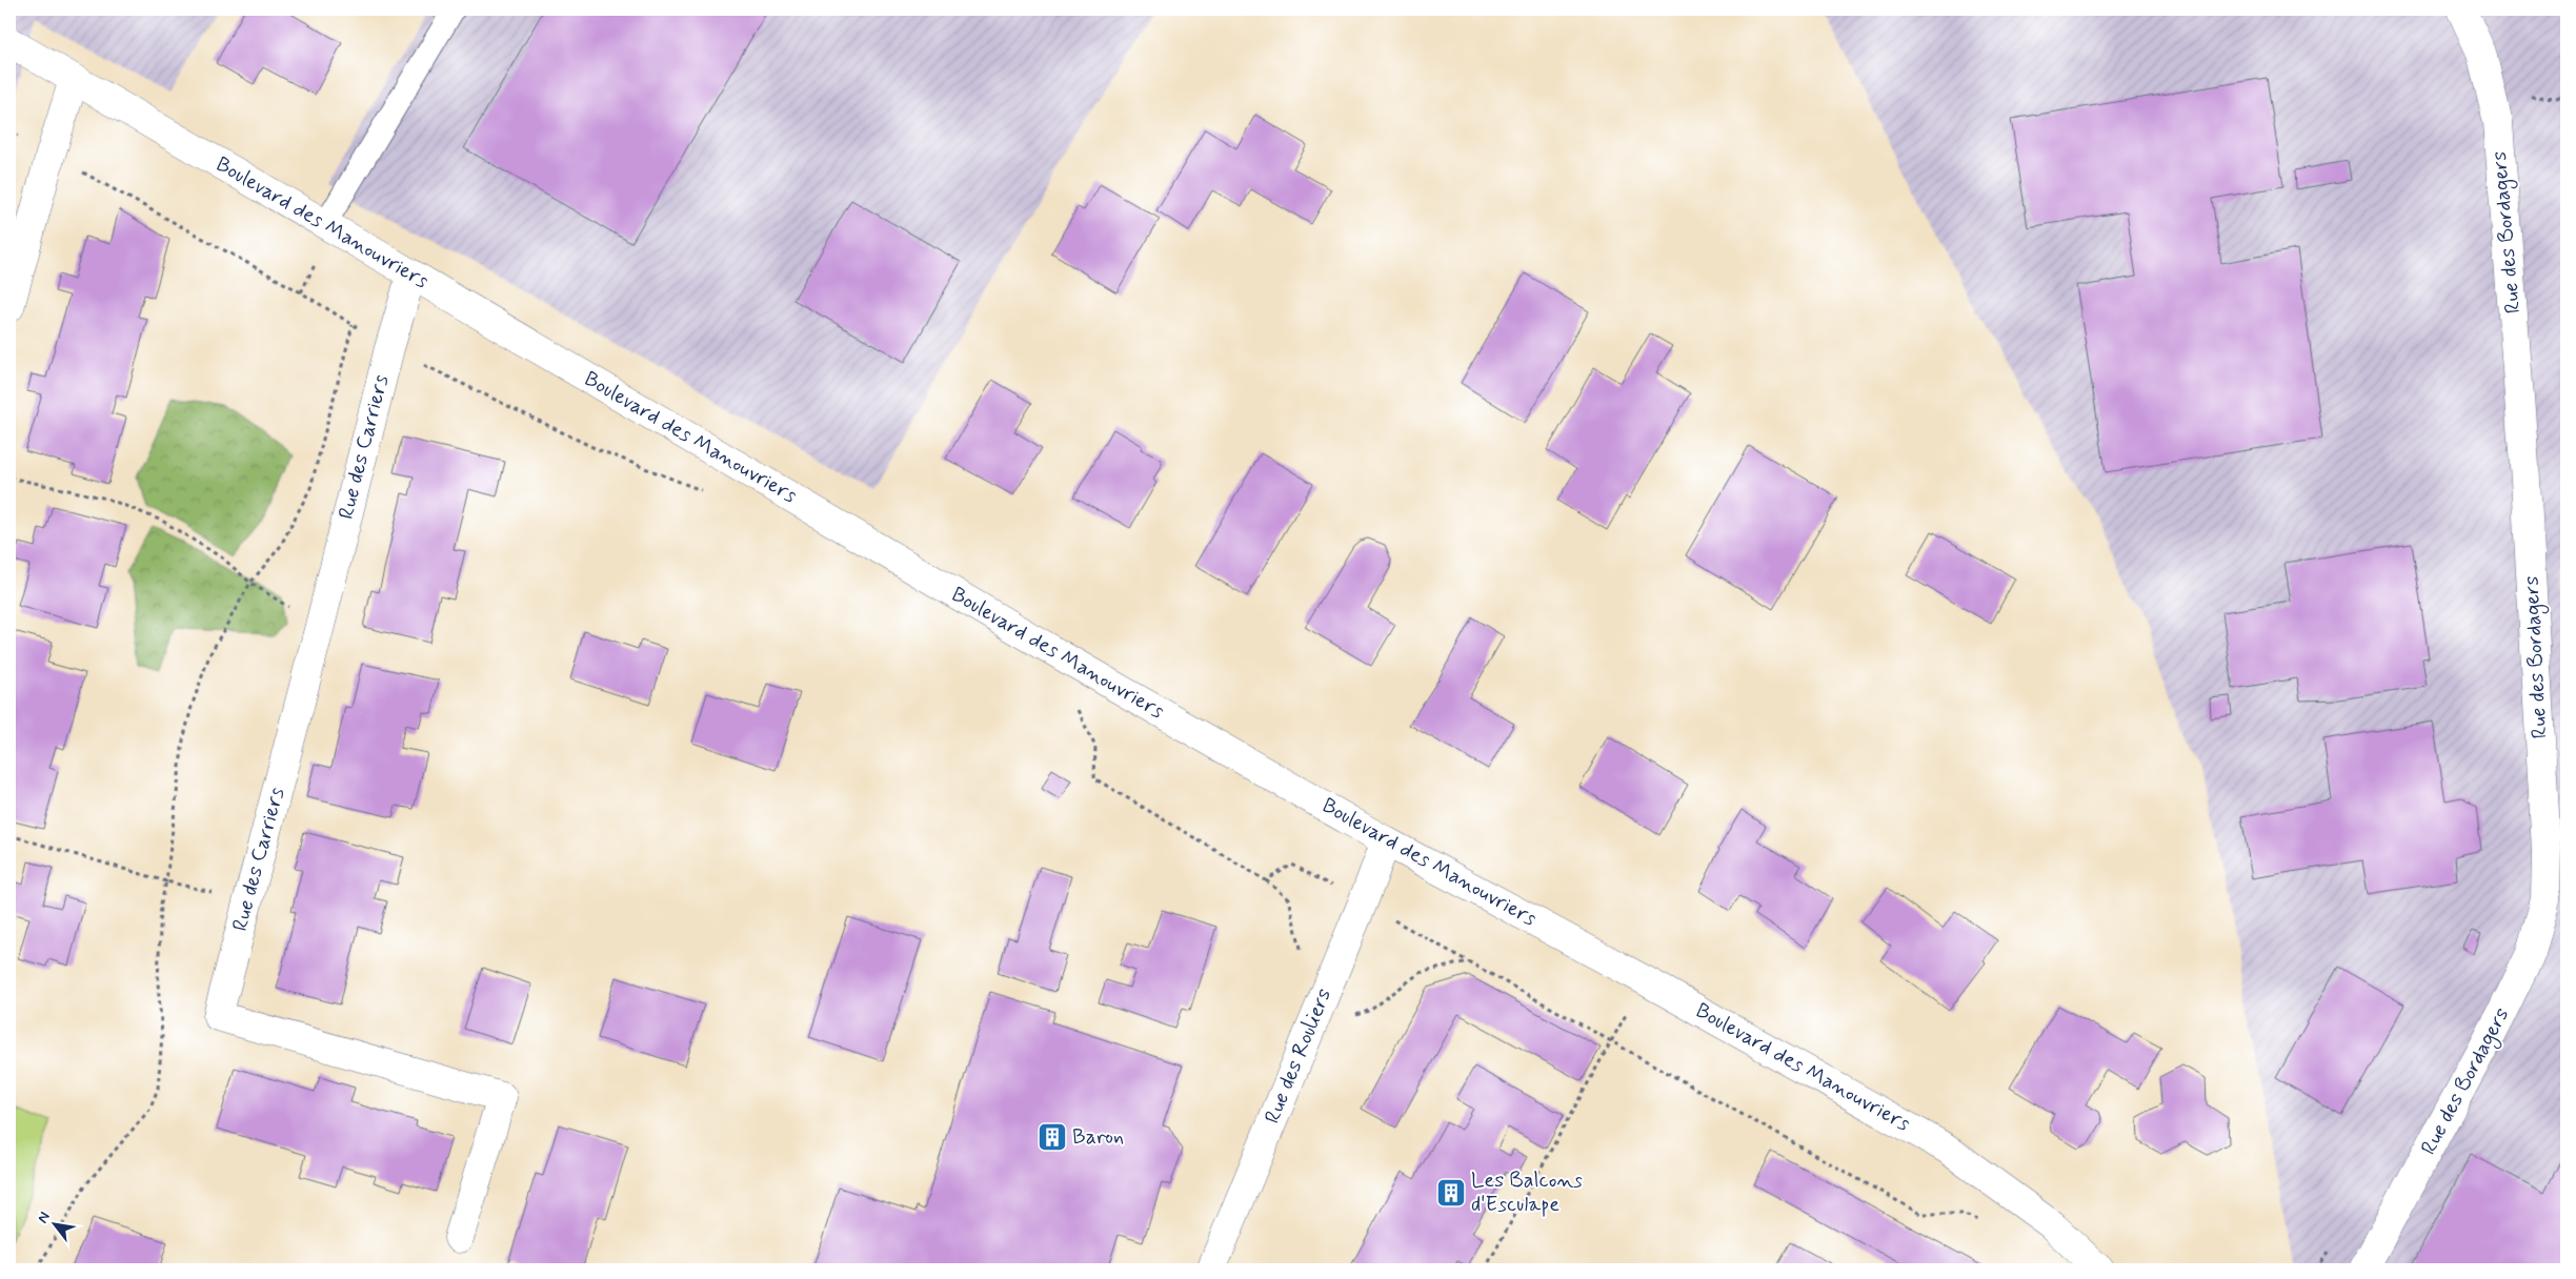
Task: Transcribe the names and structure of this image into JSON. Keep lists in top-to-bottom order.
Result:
{
  "streets": {
    "street": [
      "Boulevard des Manouvriers",
      "Rue des Bordagers",
      "Rue des Carriers",
      "Rue des Rouliers"
    ]
  },
  "crossings": [
    ["Boulevard des Manouvriers", "Rue des Carriers"],
    ["Boulevard des Manouvriers", "Rue des Rouliers"]
  ],
  "places": {
    "building": ["Baron", "Les Balcons d'Esculape"]
  },
  "north": "top left"
}
